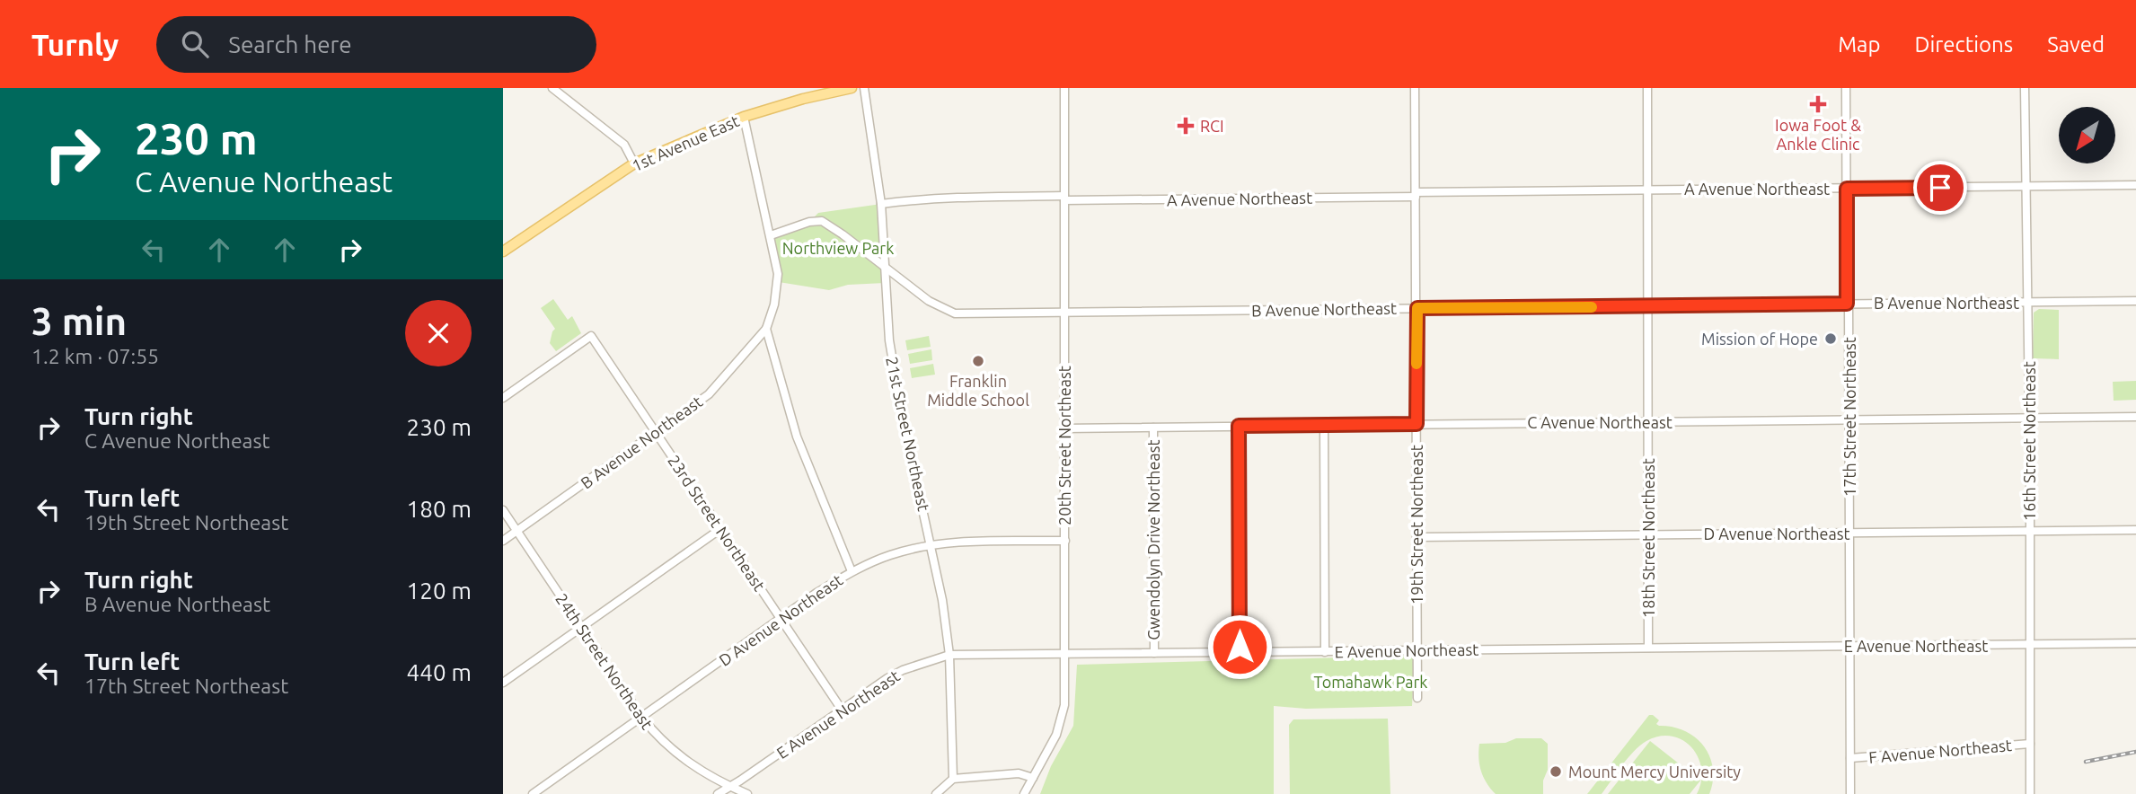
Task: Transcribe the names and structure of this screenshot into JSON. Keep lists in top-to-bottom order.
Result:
{
  "streets": {
    "main road": ["1st Avenue East"],
    "street": [
      "A Avenue Northeast",
      "B Avenue Northeast",
      "17th Street Northeast",
      "C Avenue Northeast",
      "21st Street Northeast",
      "16th Street Northeast",
      "20th Street Northeast",
      "23rd Street Northeast",
      "19th Street Northeast",
      "D Avenue Northeast",
      "18th Street Northeast",
      "Gwendolyn Drive Northeast",
      "E Avenue Northeast",
      "24th Street Northeast",
      "F Avenue Northeast"
    ]
  },
  "crossings": [
    ["A Avenue Northeast", "17th Street Northeast"],
    ["A Avenue Northeast", "21st Street Northeast"],
    ["A Avenue Northeast", "16th Street Northeast"],
    ["A Avenue Northeast", "20th Street Northeast"],
    ["A Avenue Northeast", "19th Street Northeast"],
    ["A Avenue Northeast", "18th Street Northeast"],
    ["B Avenue Northeast", "17th Street Northeast"],
    ["B Avenue Northeast", "21st Street Northeast"],
    ["B Avenue Northeast", "16th Street Northeast"],
    ["B Avenue Northeast", "20th Street Northeast"],
    ["B Avenue Northeast", "23rd Street Northeast"],
    ["B Avenue Northeast", "19th Street Northeast"],
    ["B Avenue Northeast", "18th Street Northeast"],
    ["B Avenue Northeast", "24th Street Northeast"],
    ["17th Street Northeast", "C Avenue Northeast"],
    ["17th Street Northeast", "D Avenue Northeast"],
    ["17th Street Northeast", "E Avenue Northeast"],
    ["17th Street Northeast", "F Avenue Northeast"],
    ["C Avenue Northeast", "16th Street Northeast"],
    ["C Avenue Northeast", "20th Street Northeast"],
    ["C Avenue Northeast", "19th Street Northeast"],
    ["C Avenue Northeast", "18th Street Northeast"],
    ["C Avenue Northeast", "Gwendolyn Drive Northeast"],
    ["21st Street Northeast", "D Avenue Northeast"],
    ["21st Street Northeast", "E Avenue Northeast"],
    ["16th Street Northeast", "D Avenue Northeast"],
    ["16th Street Northeast", "E Avenue Northeast"],
    ["16th Street Northeast", "F Avenue Northeast"],
    ["20th Street Northeast", "D Avenue Northeast"],
    ["20th Street Northeast", "E Avenue Northeast"],
    ["23rd Street Northeast", "D Avenue Northeast"],
    ["23rd Street Northeast", "E Avenue Northeast"],
    ["19th Street Northeast", "D Avenue Northeast"],
    ["19th Street Northeast", "E Avenue Northeast"],
    ["D Avenue Northeast", "18th Street Northeast"],
    ["D Avenue Northeast", "24th Street Northeast"],
    ["18th Street Northeast", "E Avenue Northeast"],
    ["Gwendolyn Drive Northeast", "E Avenue Northeast"],
    ["E Avenue Northeast", "24th Street Northeast"]
  ],
  "parks": ["Northview Park", "Tomahawk Park"],
  "places": {
    "health": ["Iowa Foot & Ankle Clinic", "RCI"],
    "other": ["Mission of Hope", "Franklin Middle School", "Mount Mercy University"]
  },
  "north": "bottom left",
  "page": {
    "header": "Turnly",
    "search": "Search here",
    "nav": ["Map", "Directions", "Saved"],
    "turn": ["230 m", "C Avenue Northeast"],
    "heading": ["3 min", "1.2 km · 07:55"],
    "list": [
      {
        "name": "Turn right",
        "note": "C Avenue Northeast",
        "value": "230 m"
      },
      {
        "name": "Turn left",
        "note": "19th Street Northeast",
        "value": "180 m"
      },
      {
        "name": "Turn right",
        "note": "B Avenue Northeast",
        "value": "120 m"
      },
      {
        "name": "Turn left",
        "note": "17th Street Northeast",
        "value": "440 m"
      }
    ]
  }
}
